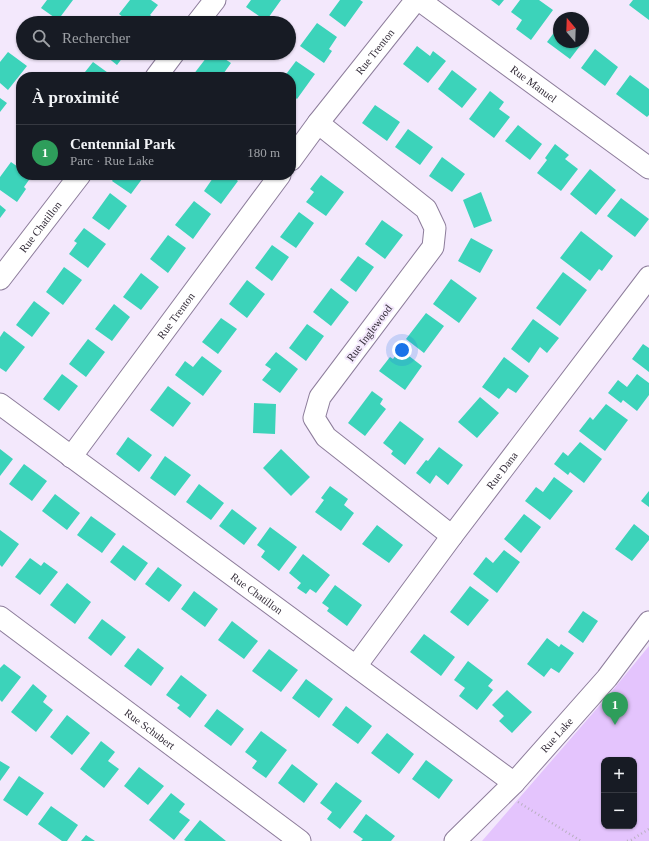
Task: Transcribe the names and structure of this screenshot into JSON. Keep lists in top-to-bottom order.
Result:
{
  "streets": {
    "street": [
      "Rue Trenton",
      "Rue Manuel",
      "Rue Chatillon",
      "Rue Inglewood",
      "Rue Dana",
      "Rue Schubert",
      "Rue Lake"
    ]
  },
  "crossings": [
    ["Rue Trenton", "Rue Chatillon"],
    ["Rue Trenton", "Rue Inglewood"],
    ["Rue Chatillon", "Rue Dana"],
    ["Rue Chatillon", "Rue Lake"],
    ["Rue Inglewood", "Rue Dana"]
  ],
  "north": "top",
  "page": {
    "search": "Rechercher",
    "heading": "À proximité",
    "list": [
      {
        "mark": "1",
        "name": "Centennial Park",
        "note": "Parc · Rue Lake",
        "value": "180 m"
      }
    ],
    "pins": "1",
    "map_buttons": ["+", "−"]
  }
}
